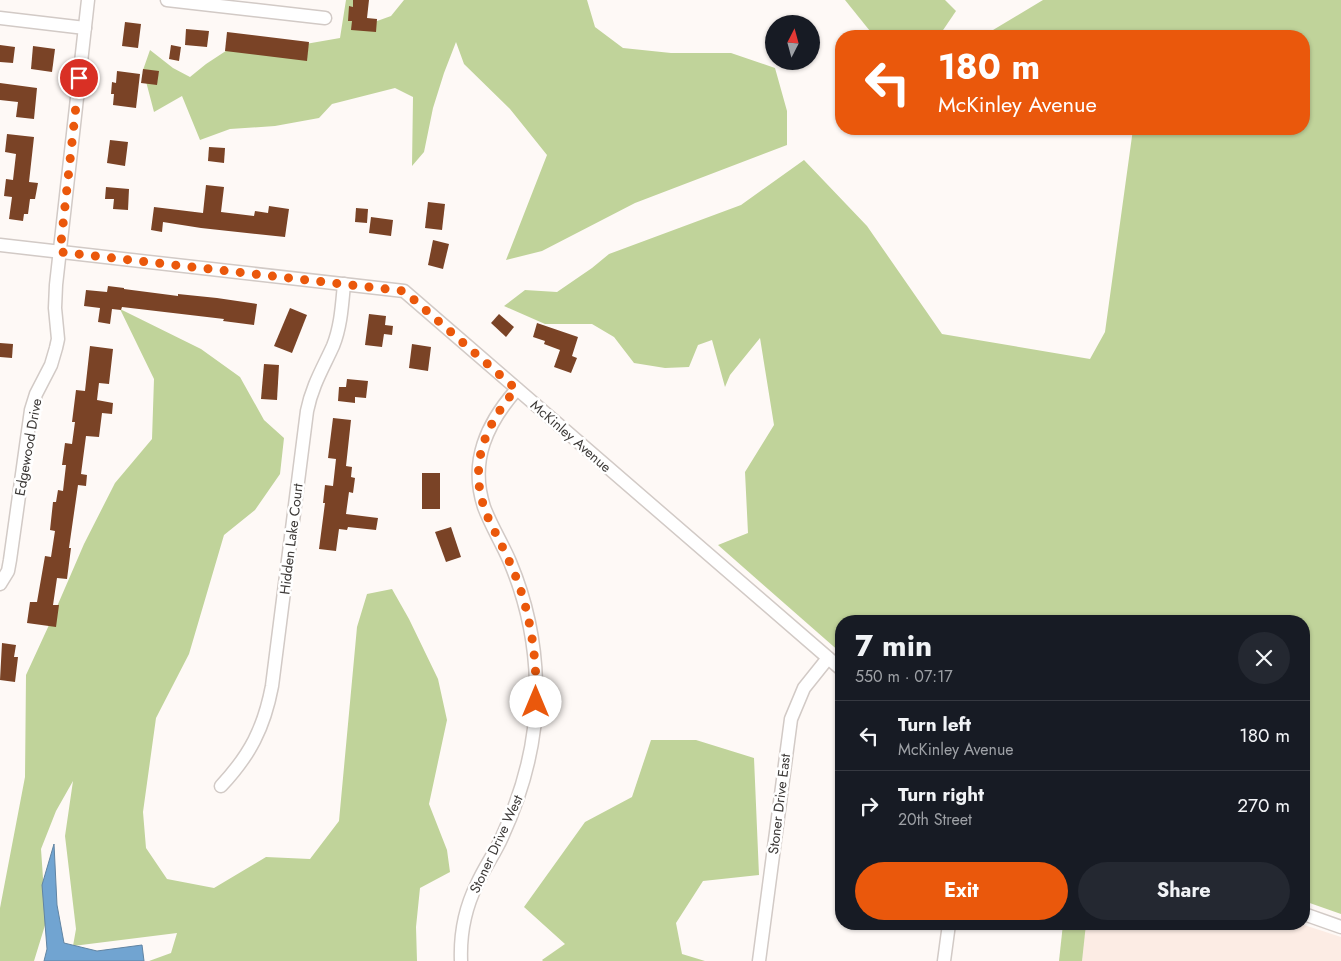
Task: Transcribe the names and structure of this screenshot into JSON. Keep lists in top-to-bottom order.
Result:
{
  "streets": {
    "street": [
      "McKinley Avenue",
      "Edgewood Drive",
      "Hidden Lake Court",
      "Stoner Drive East",
      "Stoner Drive West"
    ]
  },
  "crossings": [
    ["McKinley Avenue", "Edgewood Drive"],
    ["McKinley Avenue", "Hidden Lake Court"],
    ["McKinley Avenue", "Stoner Drive East"],
    ["McKinley Avenue", "Stoner Drive West"]
  ],
  "north": "top",
  "page": {
    "turn": ["180 m", "McKinley Avenue"],
    "heading": ["7 min", "550 m · 07:17"],
    "list": [
      {
        "name": "Turn left",
        "note": "McKinley Avenue",
        "value": "180 m"
      },
      {
        "name": "Turn right",
        "note": "20th Street",
        "value": "270 m"
      }
    ],
    "buttons": ["Exit", "Share"]
  }
}
